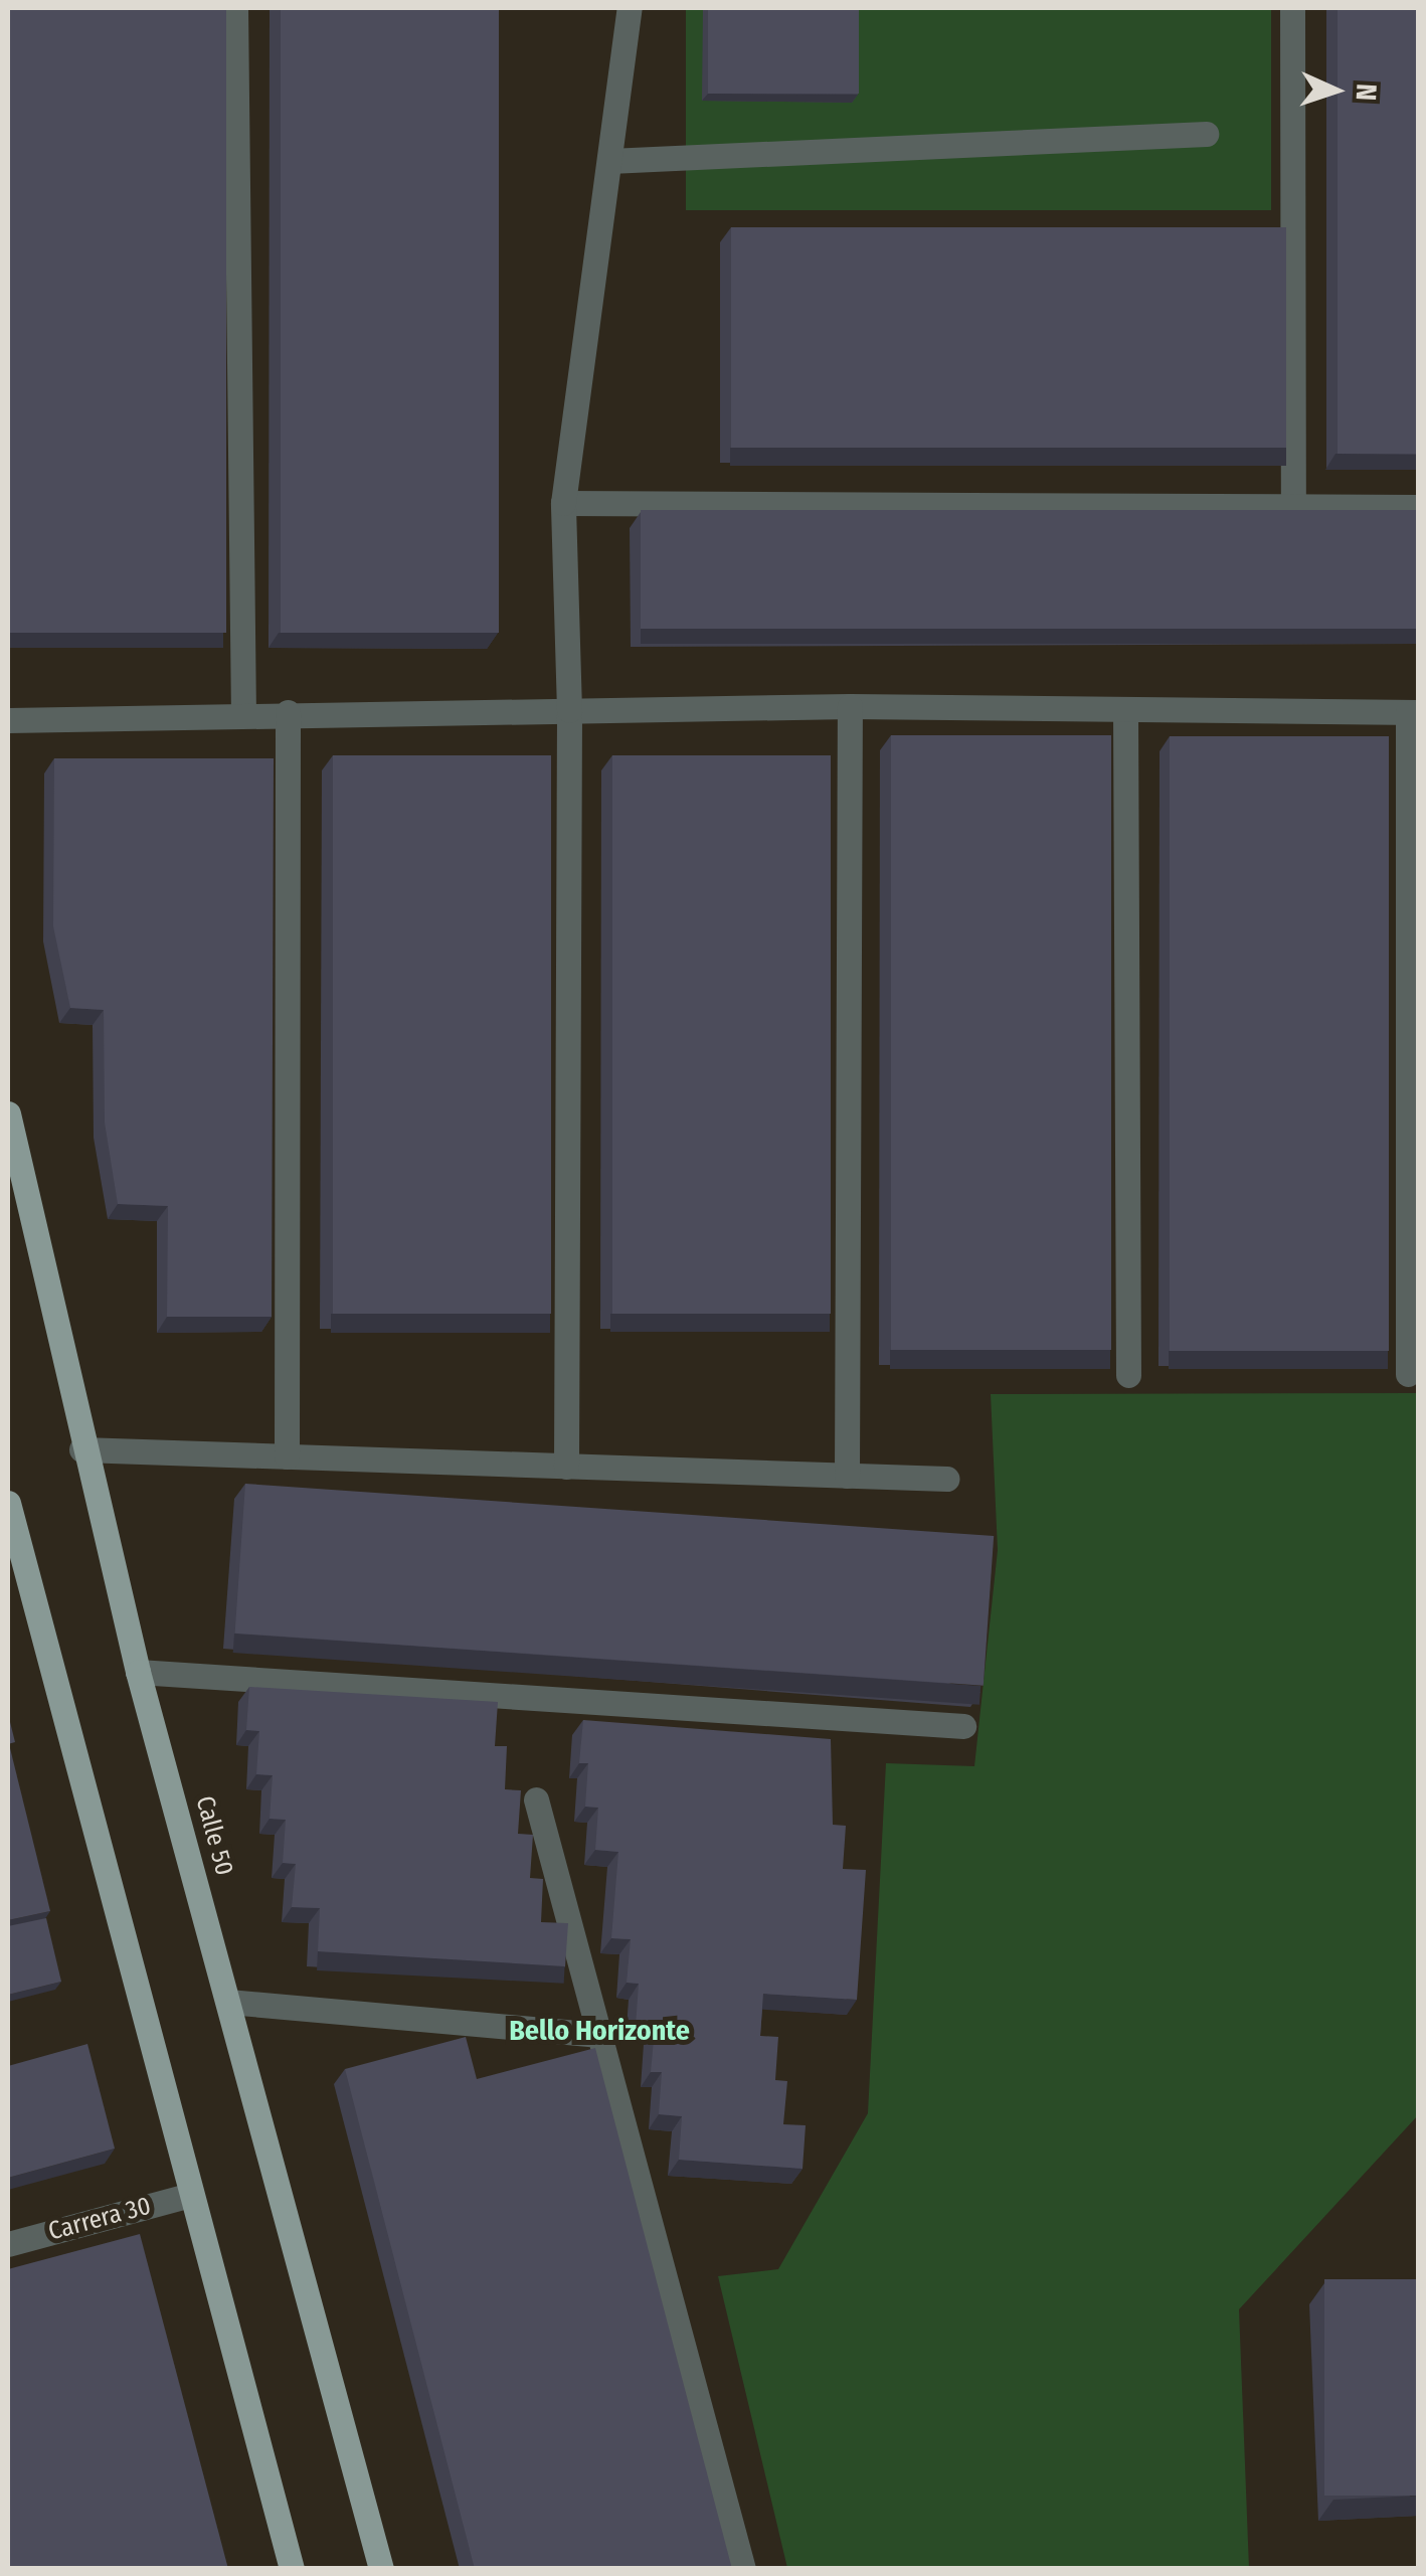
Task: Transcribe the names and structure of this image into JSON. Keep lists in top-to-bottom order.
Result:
{
  "streets": {
    "main road": ["Calle 50"],
    "street": ["Carrera 30"]
  },
  "districts": ["Bello Horizonte"],
  "north": "right"
}
